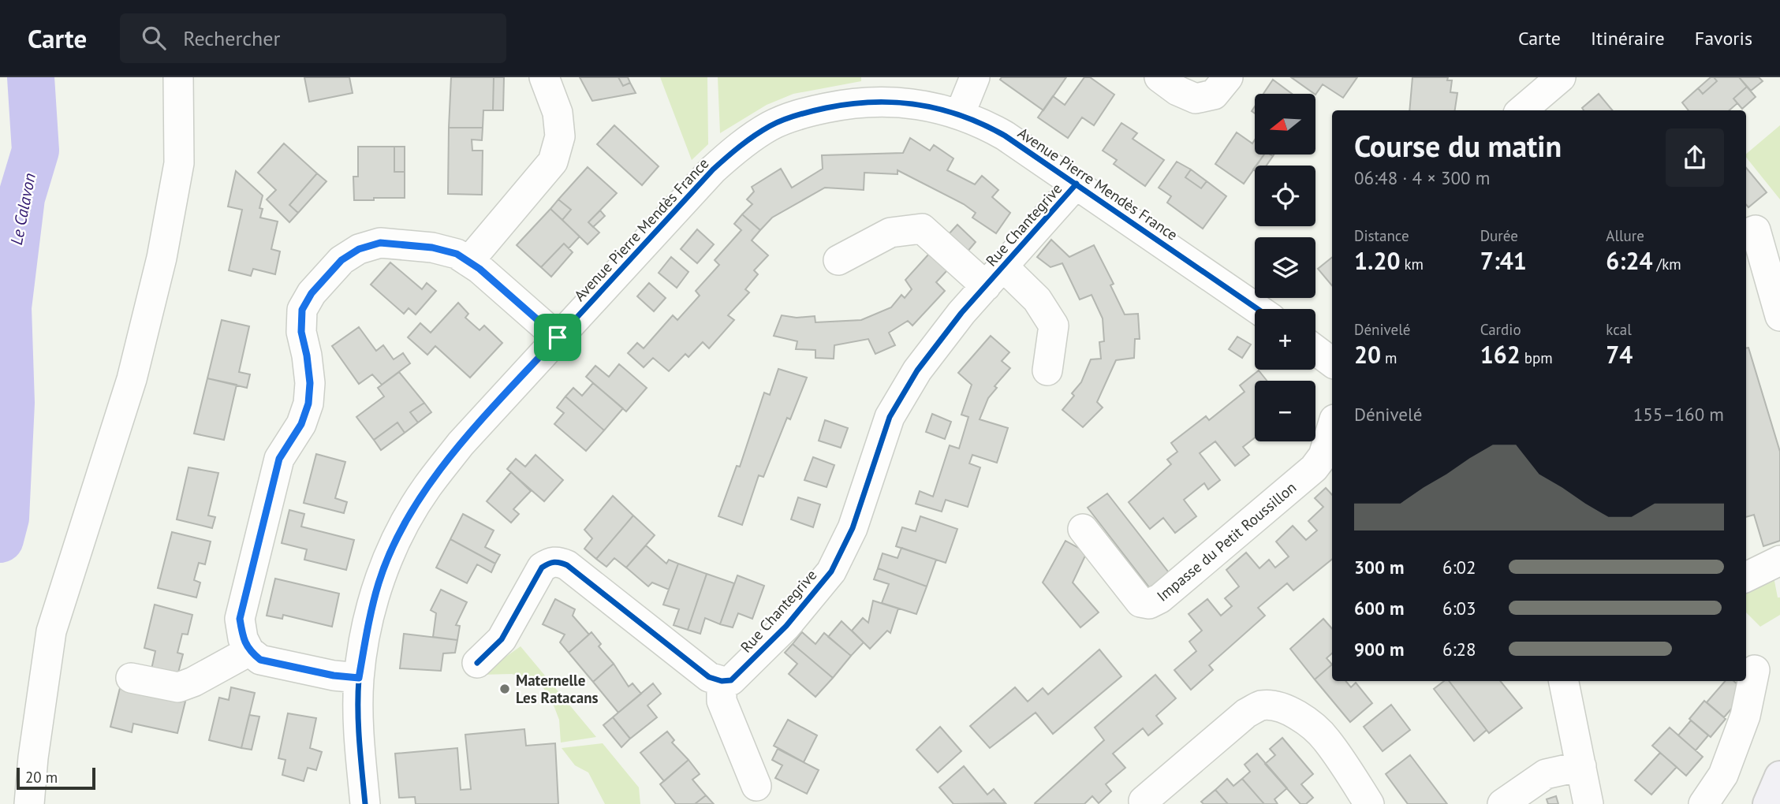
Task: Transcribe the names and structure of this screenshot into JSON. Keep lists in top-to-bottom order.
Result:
{
  "streets": {
    "street": ["Avenue Pierre Mendès France", "Rue Chantegrive", "Impasse du Petit Roussillon"]
  },
  "crossings": [
    ["Avenue Pierre Mendès France", "Rue Chantegrive"]
  ],
  "water": ["Le Calavon"],
  "places": ["Maternelle Les Ratacans"],
  "scale_bar": "20 m",
  "north": "left",
  "page": {
    "header": "Carte",
    "search": "Rechercher",
    "nav": ["Carte", "Itinéraire", "Favoris"],
    "map_buttons": ["+", "−"],
    "heading": ["Course du matin", "06:48 · 4 × 300 m"],
    "stats": [
      ["Distance", "1.20 km"],
      ["Durée", "7:41"],
      ["Allure", "6:24 /km"],
      ["Dénivelé", "20 m"],
      ["Cardio", "162 bpm"],
      ["kcal", "74"]
    ],
    "chart": ["Dénivelé", "155–160 m"],
    "list": [
      {
        "name": "300 m",
        "note": "6:02"
      },
      {
        "name": "600 m",
        "note": "6:03"
      },
      {
        "name": "900 m",
        "note": "6:28"
      }
    ],
    "scale": "20 m"
  }
}
